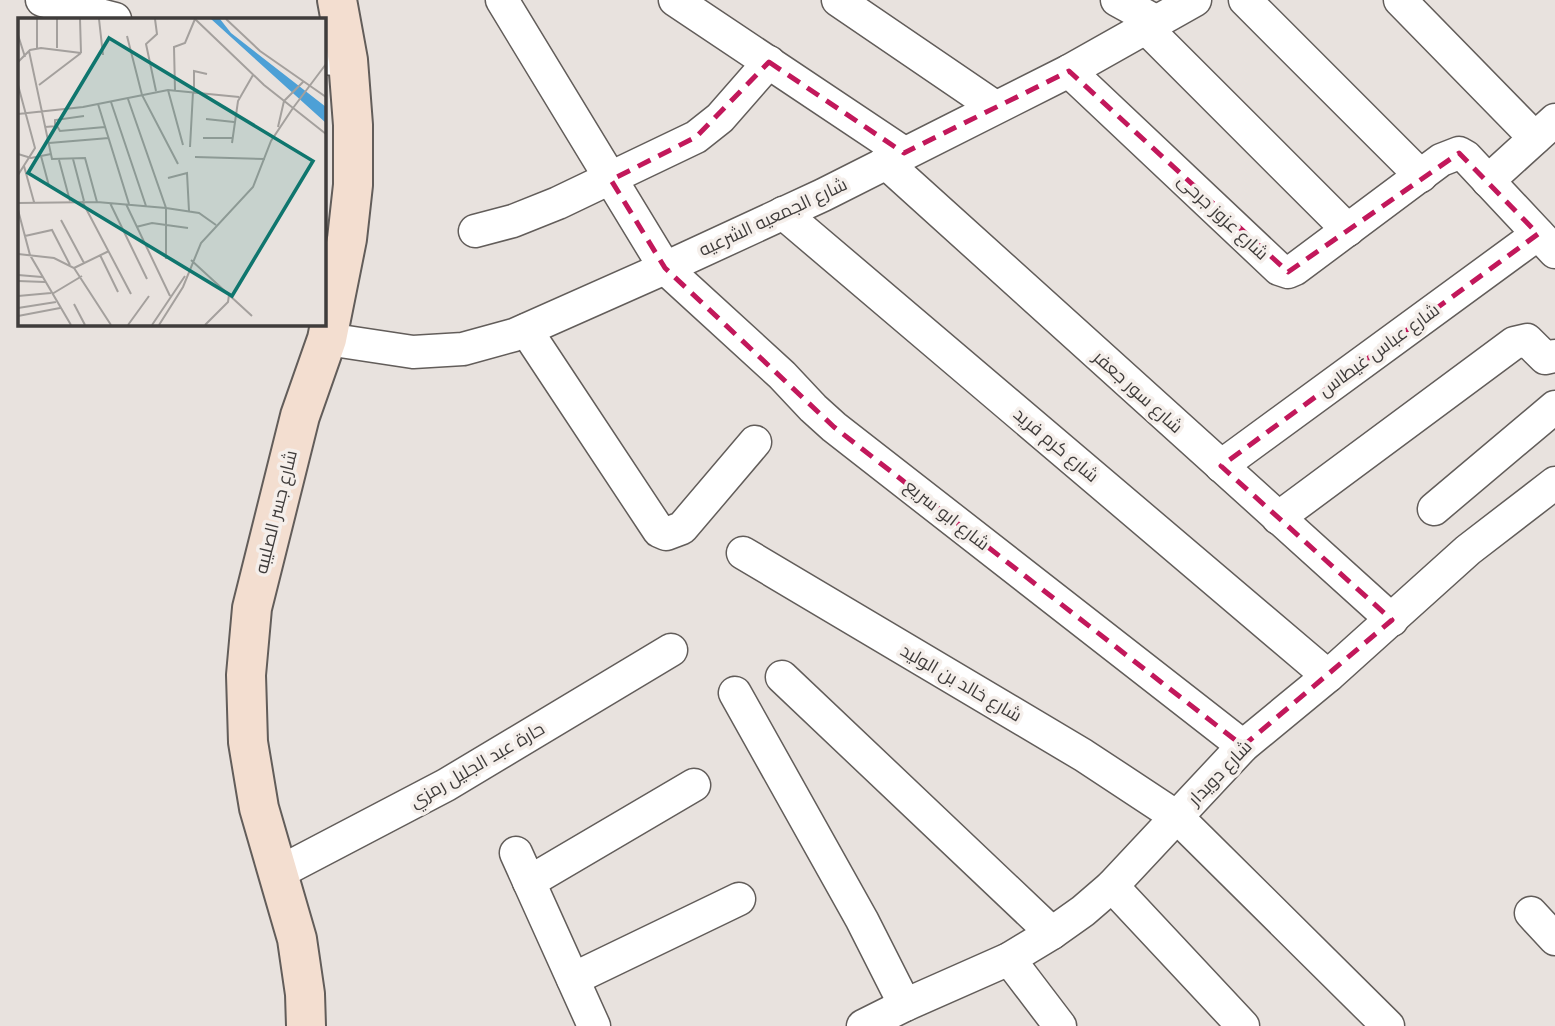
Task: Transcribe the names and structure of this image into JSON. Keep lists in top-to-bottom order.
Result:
{
  "streets": {
    "street": [
      "شارع الجمعيه الشرعيه",
      "شارع عزوز جرحى",
      "شارع عباس غيطاس",
      "شارع سور جعفر",
      "شارع كرم فريد",
      "شارع جسر الصليبه",
      "شارع ابو سريع",
      "شارع خالد بن الوليد",
      "حارة عبد الجليل رمزي",
      "شارع دويدار"
    ]
  },
  "crossings": [
    ["شارع الجمعيه الشرعيه", "شارع عزوز جرحى"],
    ["شارع الجمعيه الشرعيه", "شارع سور جعفر"],
    ["شارع الجمعيه الشرعيه", "شارع كرم فريد"],
    ["شارع الجمعيه الشرعيه", "شارع جسر الصليبه"],
    ["شارع الجمعيه الشرعيه", "شارع ابو سريع"],
    ["شارع عباس غيطاس", "شارع سور جعفر"],
    ["شارع سور جعفر", "شارع دويدار"],
    ["شارع كرم فريد", "شارع دويدار"],
    ["شارع جسر الصليبه", "حارة عبد الجليل رمزي"],
    ["شارع ابو سريع", "شارع دويدار"],
    ["شارع خالد بن الوليد", "شارع دويدار"]
  ]
}
